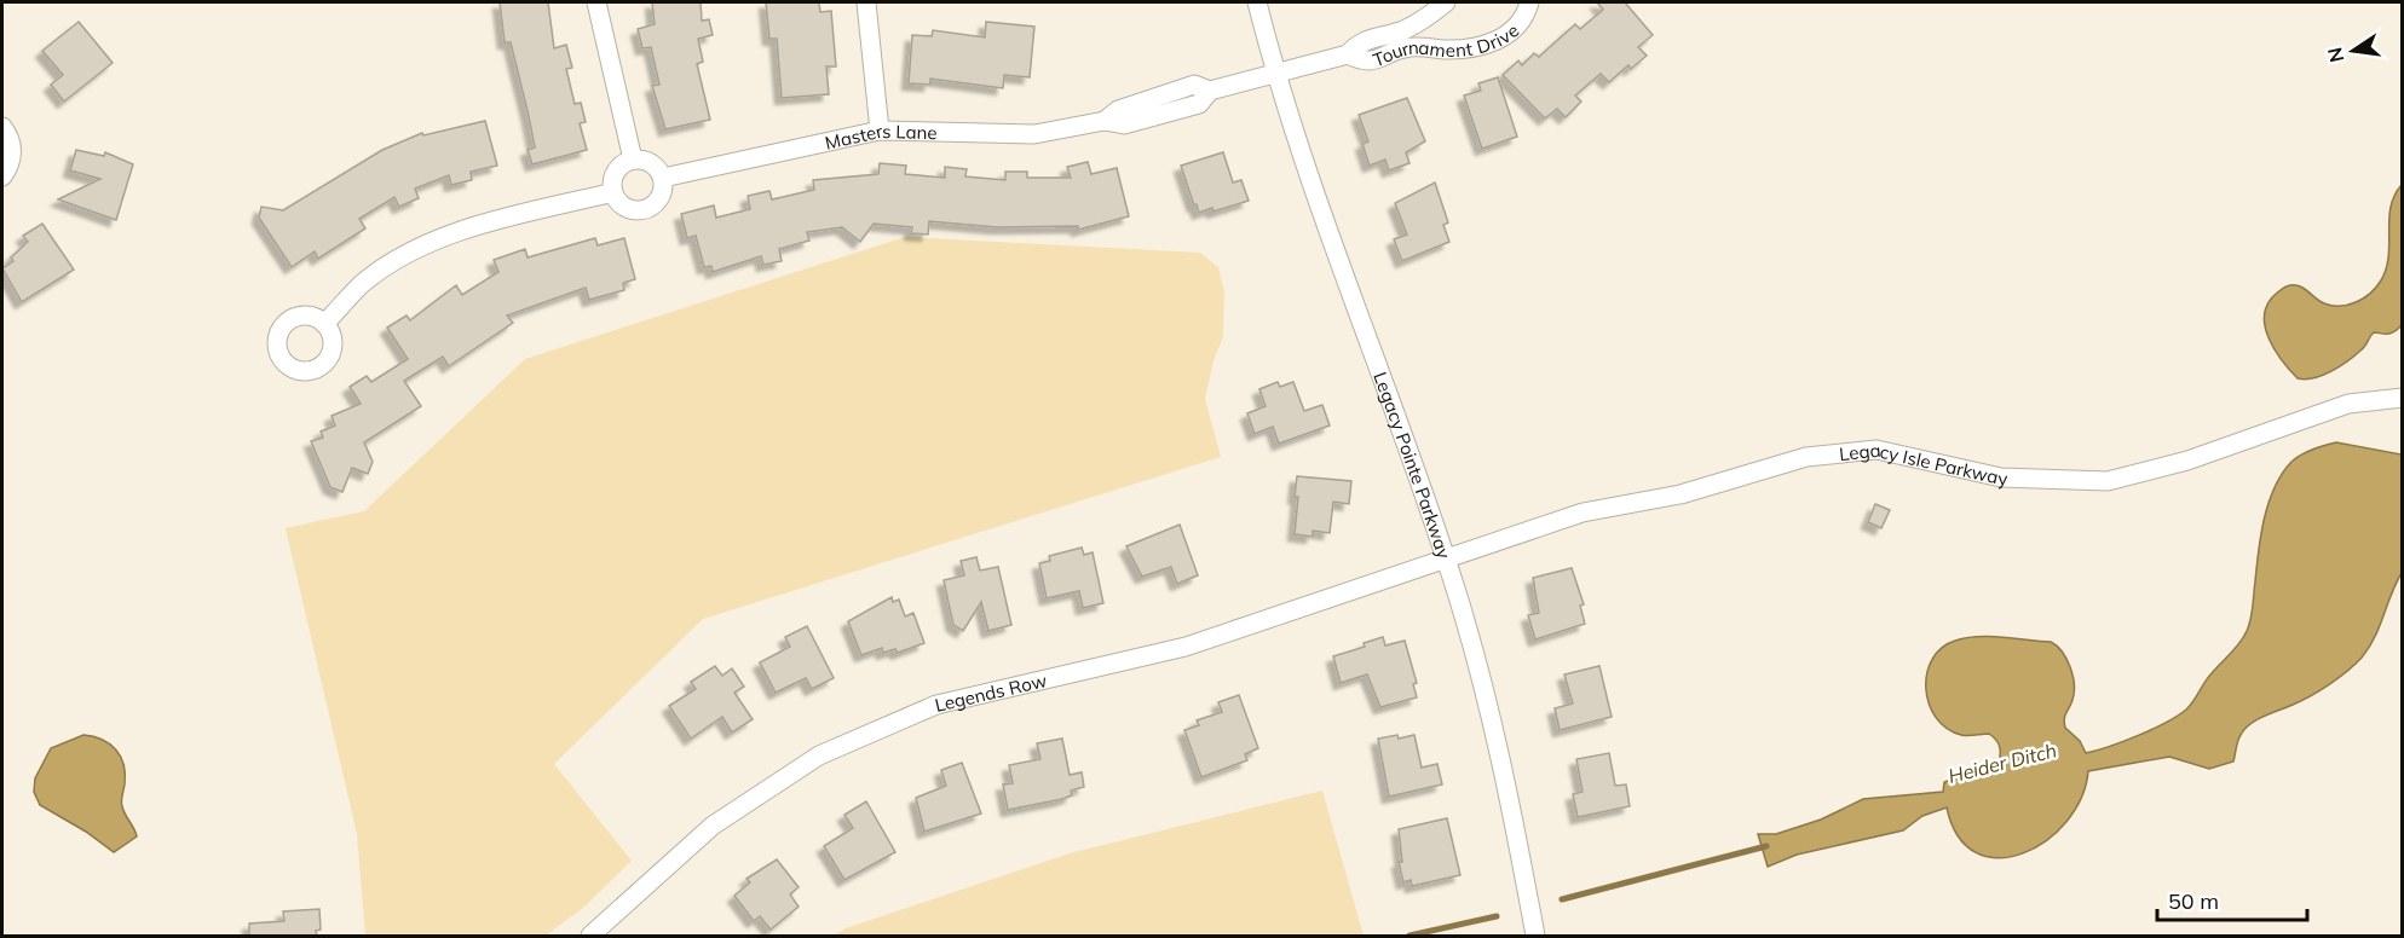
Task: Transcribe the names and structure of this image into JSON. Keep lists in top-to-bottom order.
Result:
{
  "streets": {
    "street": [
      "Tournament Drive",
      "Masters Lane",
      "Legacy Pointe Parkway",
      "Legacy Isle Parkway",
      "Legends Row"
    ]
  },
  "crossings": [
    ["Tournament Drive", "Masters Lane"],
    ["Tournament Drive", "Legacy Pointe Parkway"],
    ["Masters Lane", "Legacy Pointe Parkway"],
    ["Legacy Pointe Parkway", "Legacy Isle Parkway"],
    ["Legacy Pointe Parkway", "Legends Row"],
    ["Legacy Isle Parkway", "Legends Row"]
  ],
  "water": ["Heider Ditch"],
  "scale_bar": "50 m",
  "north": "left"
}
